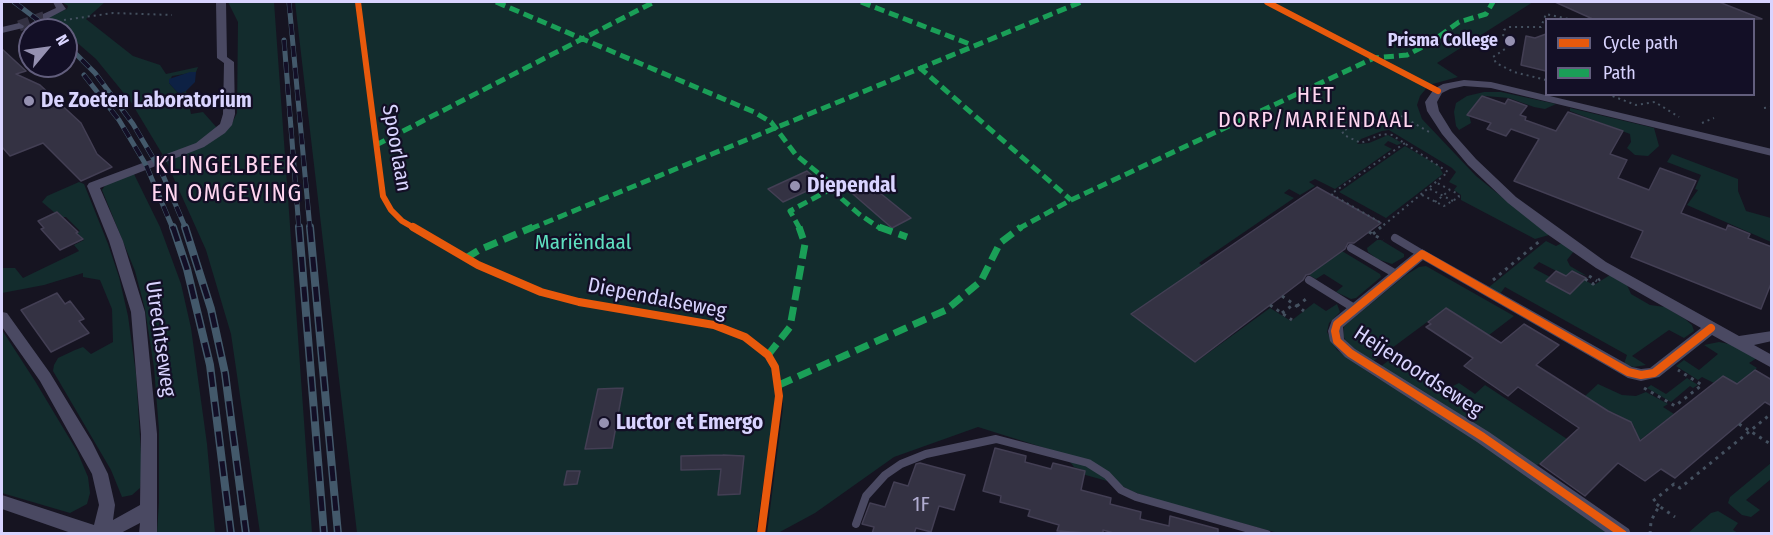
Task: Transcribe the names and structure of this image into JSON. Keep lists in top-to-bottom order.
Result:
{
  "streets": {
    "street": ["Utrechtseweg", "Heijenoordseweg"],
    "cycle path": ["Spoorlaan"]
  },
  "districts": ["HET DORP/MARIËNDAAL", "KLINGELBEEK EN OMGEVING"],
  "parks": ["Mariëndaal"],
  "places": [
    "Prisma College",
    "De Zoeten Laboratorium",
    "Diependal",
    "Luctor et Emergo"
  ],
  "house_numbers": ["1F"],
  "legend": ["Cycle path", "Path"],
  "north": "top right"
}
